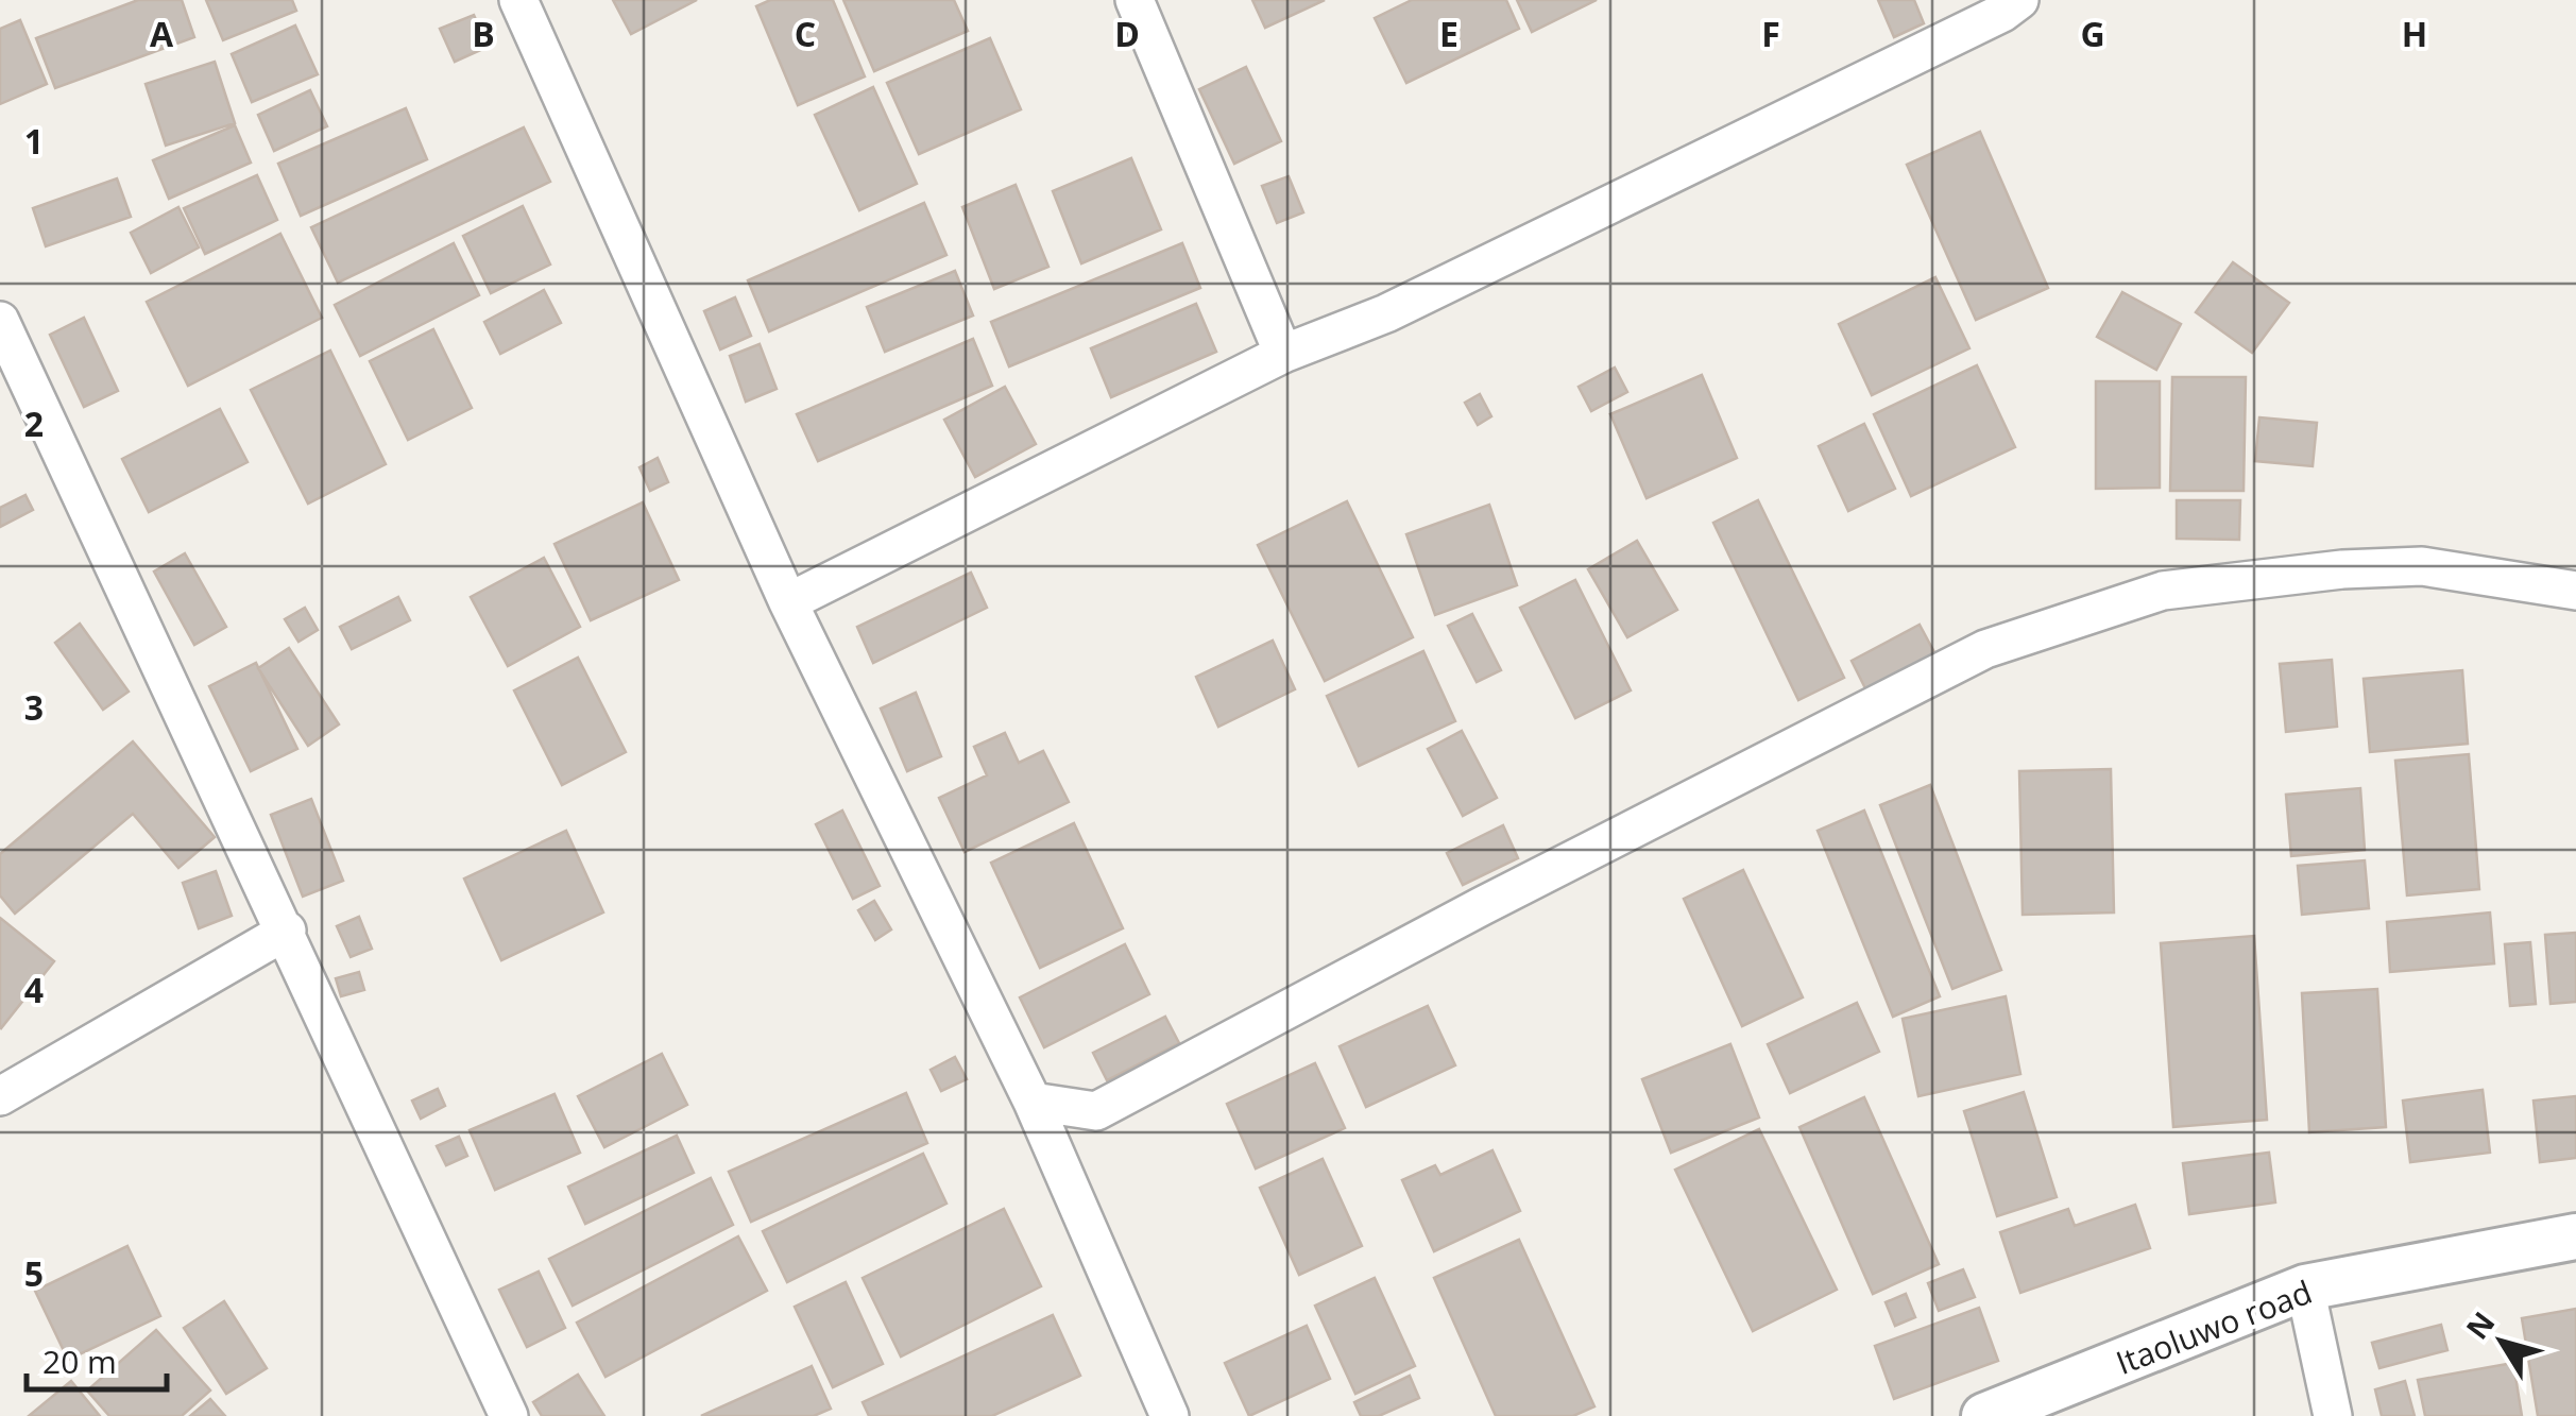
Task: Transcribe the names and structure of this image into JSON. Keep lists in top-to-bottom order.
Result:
{
  "streets": {
    "street": ["Itaoluwo road"]
  },
  "scale_bar": "20 m",
  "north": "top left",
  "grid": {
    "columns": [
      "A",
      "B",
      "C",
      "D",
      "E",
      "F",
      "G",
      "H"
    ],
    "rows": [
      "1",
      "2",
      "3",
      "4",
      "5"
    ]
  }
}
